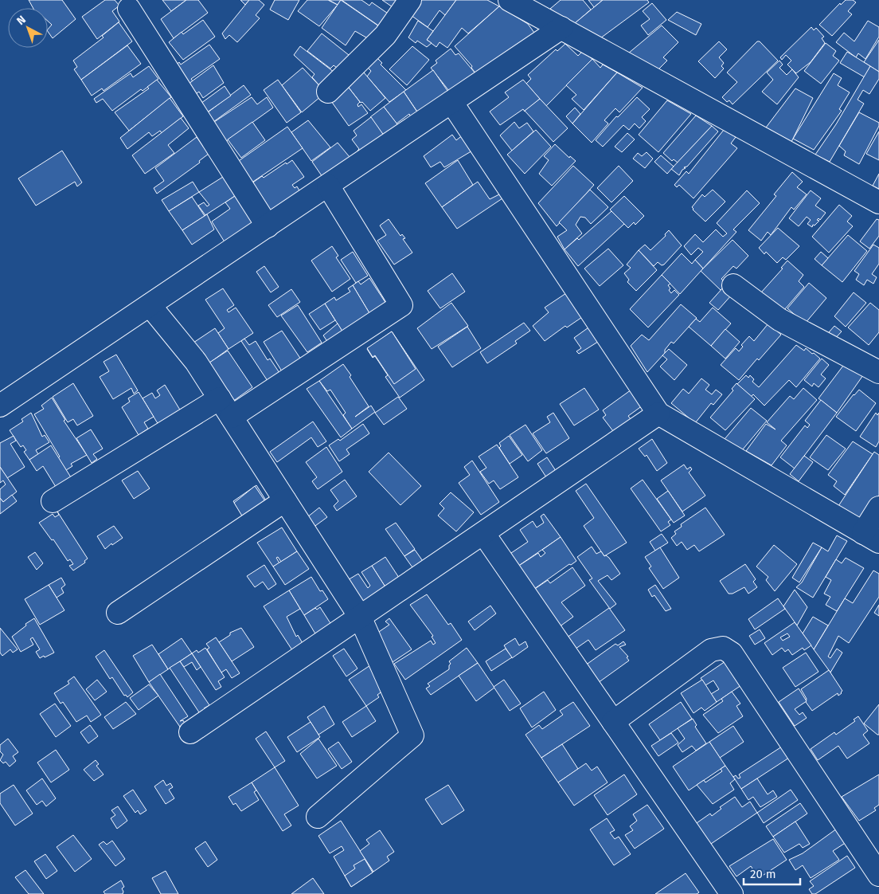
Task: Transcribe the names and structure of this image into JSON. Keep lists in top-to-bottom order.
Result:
{
  "scale_bar": "20 m",
  "north": "top left"
}
